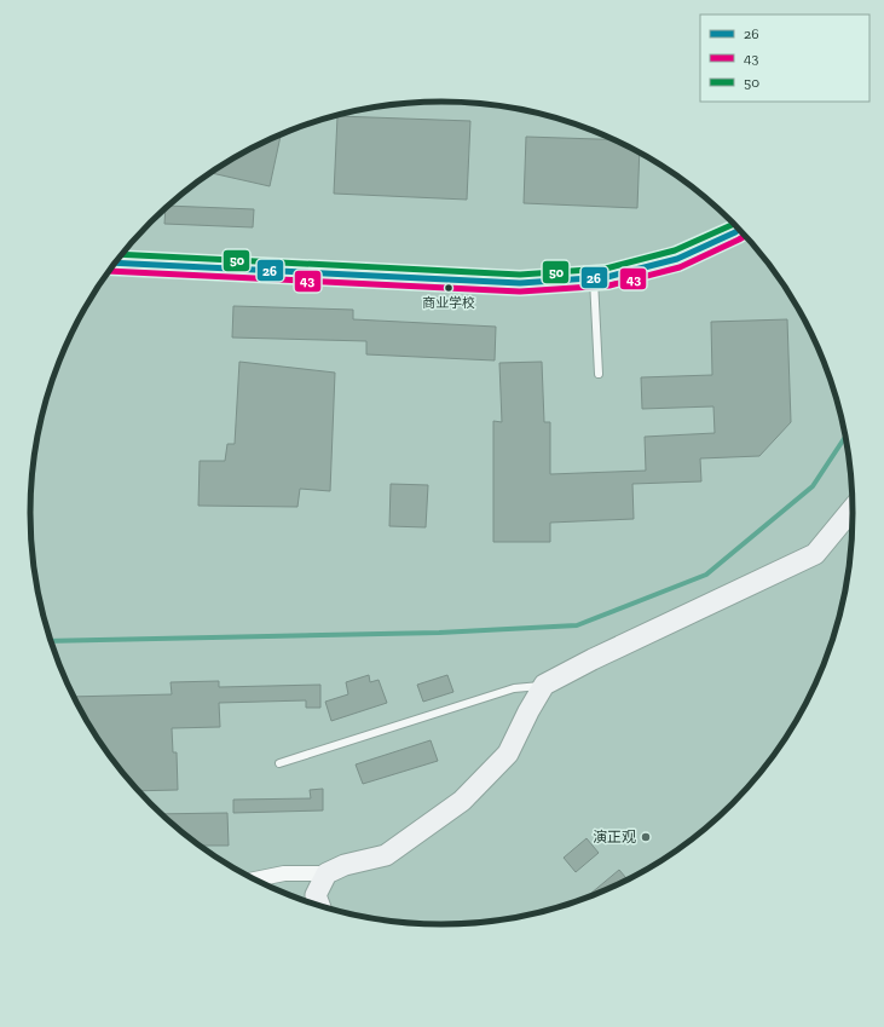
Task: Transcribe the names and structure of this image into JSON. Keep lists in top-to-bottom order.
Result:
{
  "places": ["商业学校", "演正观"],
  "lines": ["transit line 50", "transit line 26", "transit line 43"],
  "legend": ["26", "43", "50"]
}
